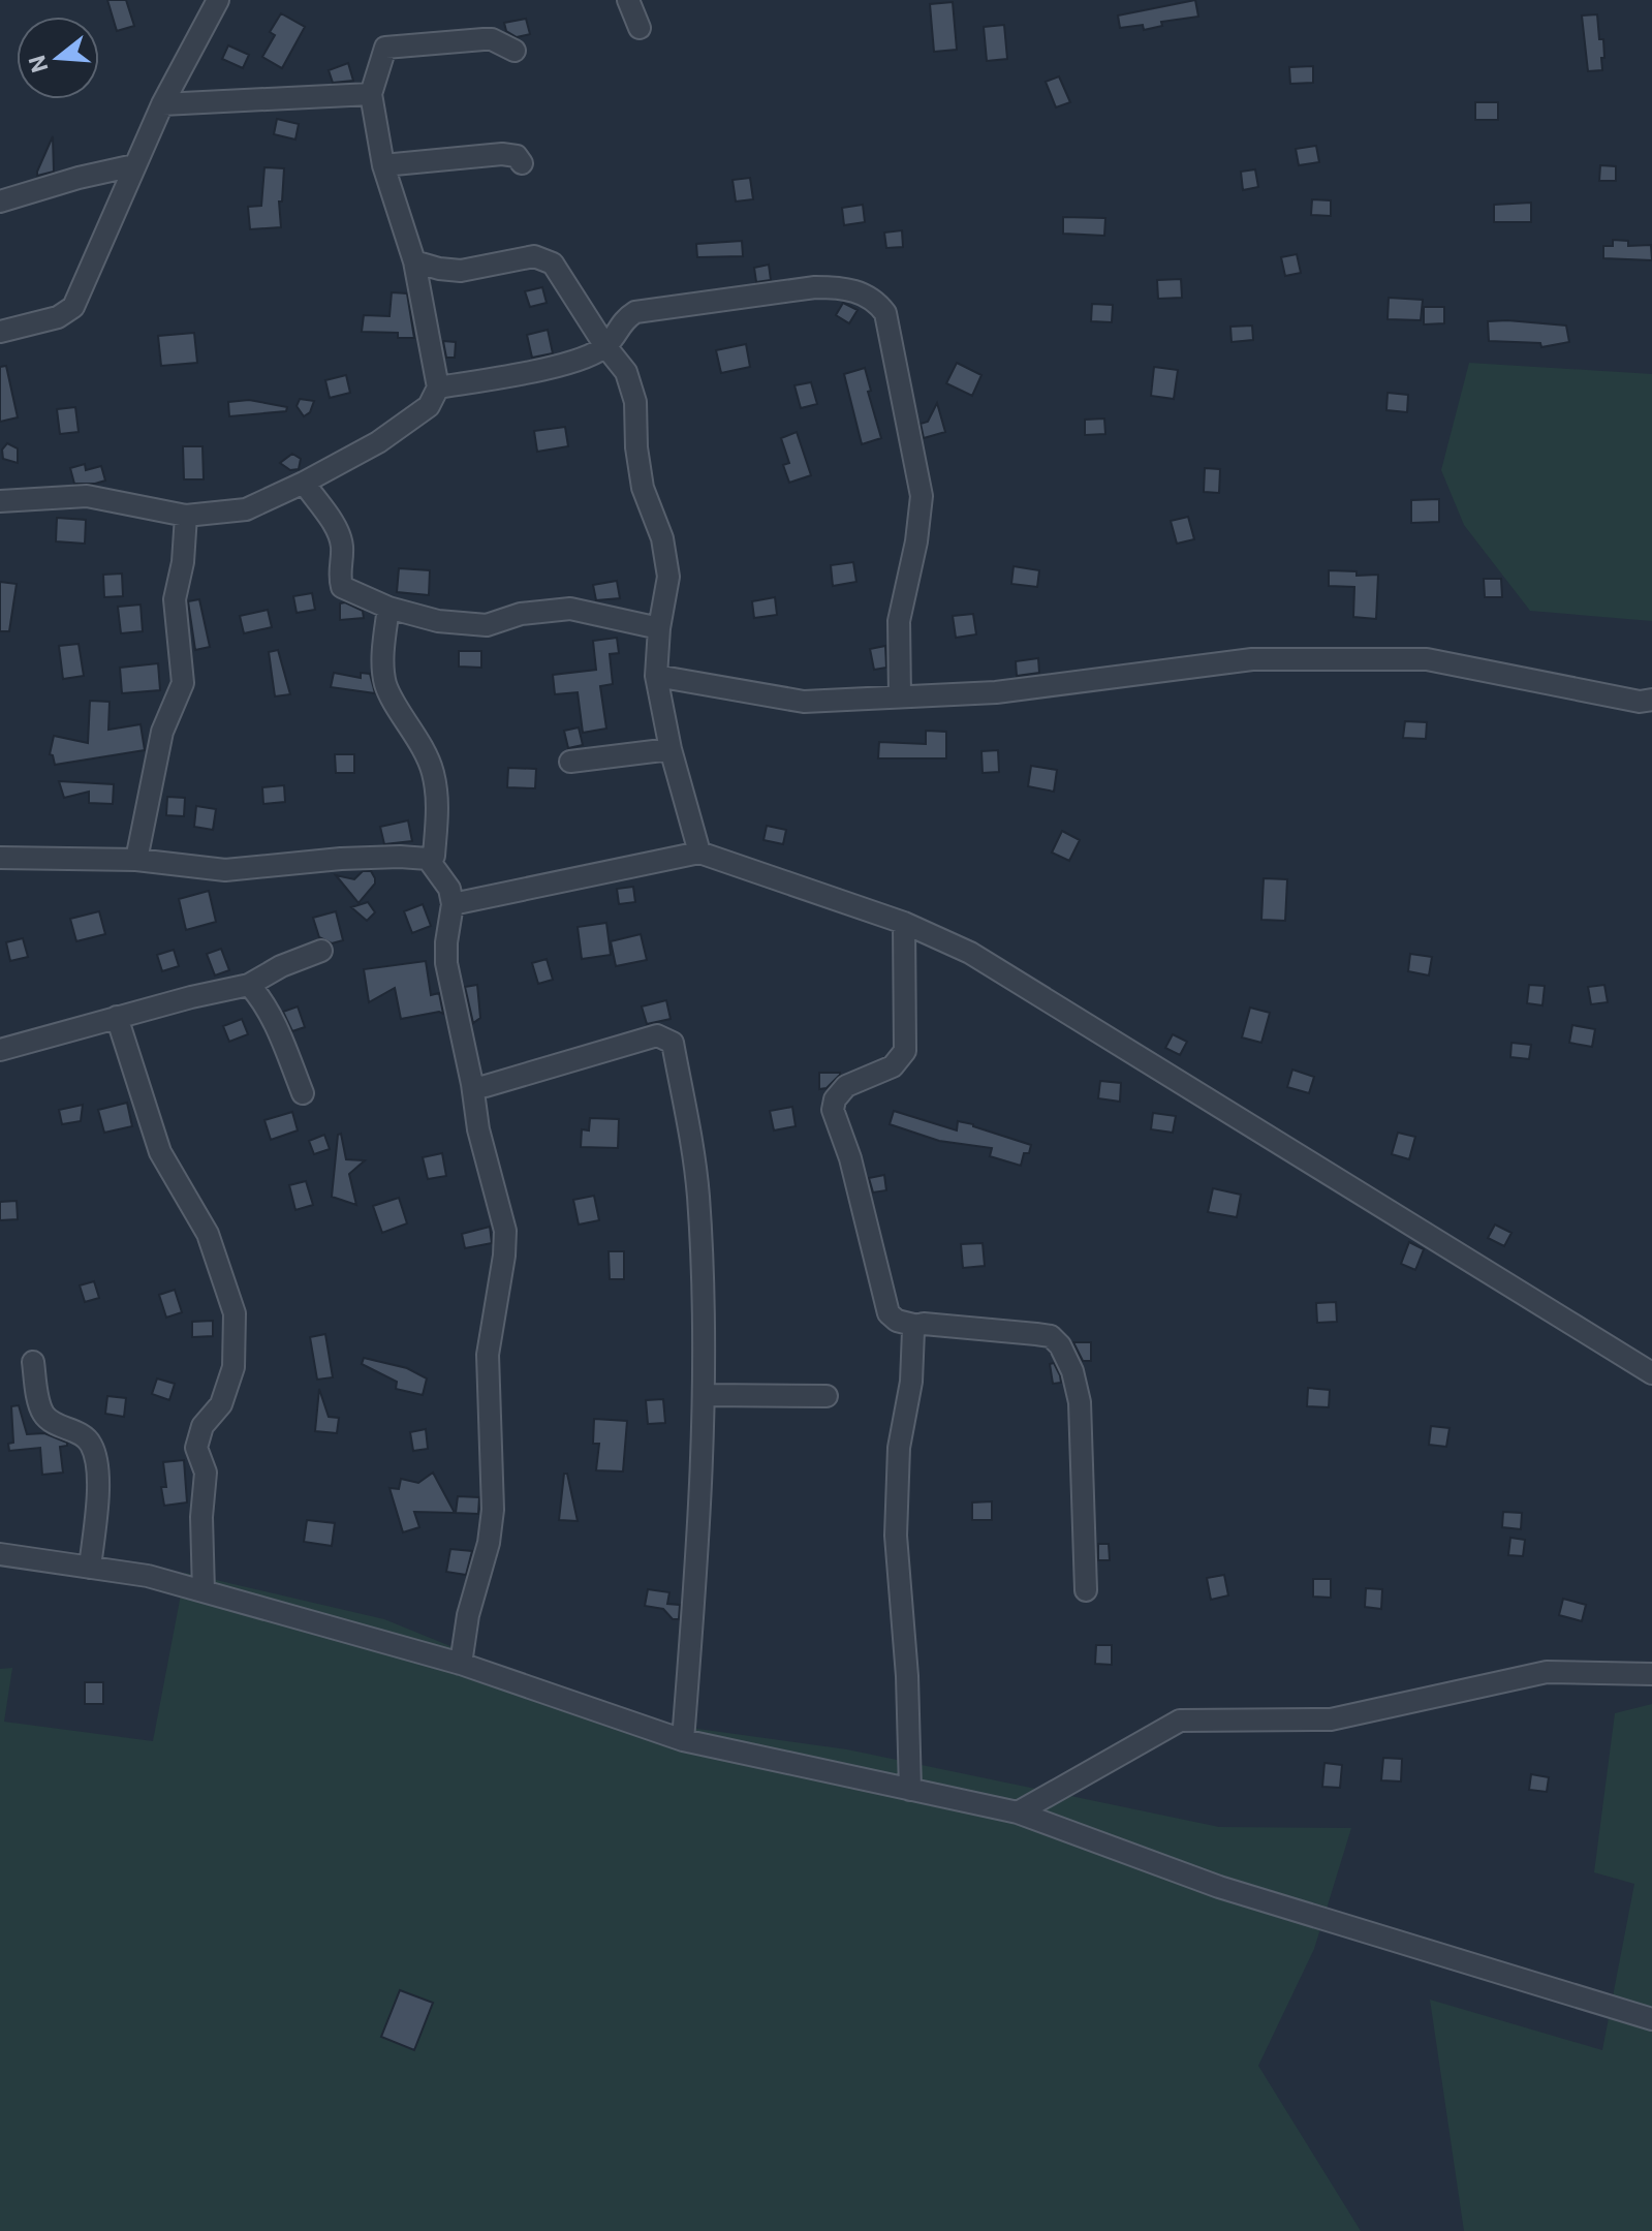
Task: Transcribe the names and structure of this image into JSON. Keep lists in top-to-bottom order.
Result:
{
  "north": "left"
}
